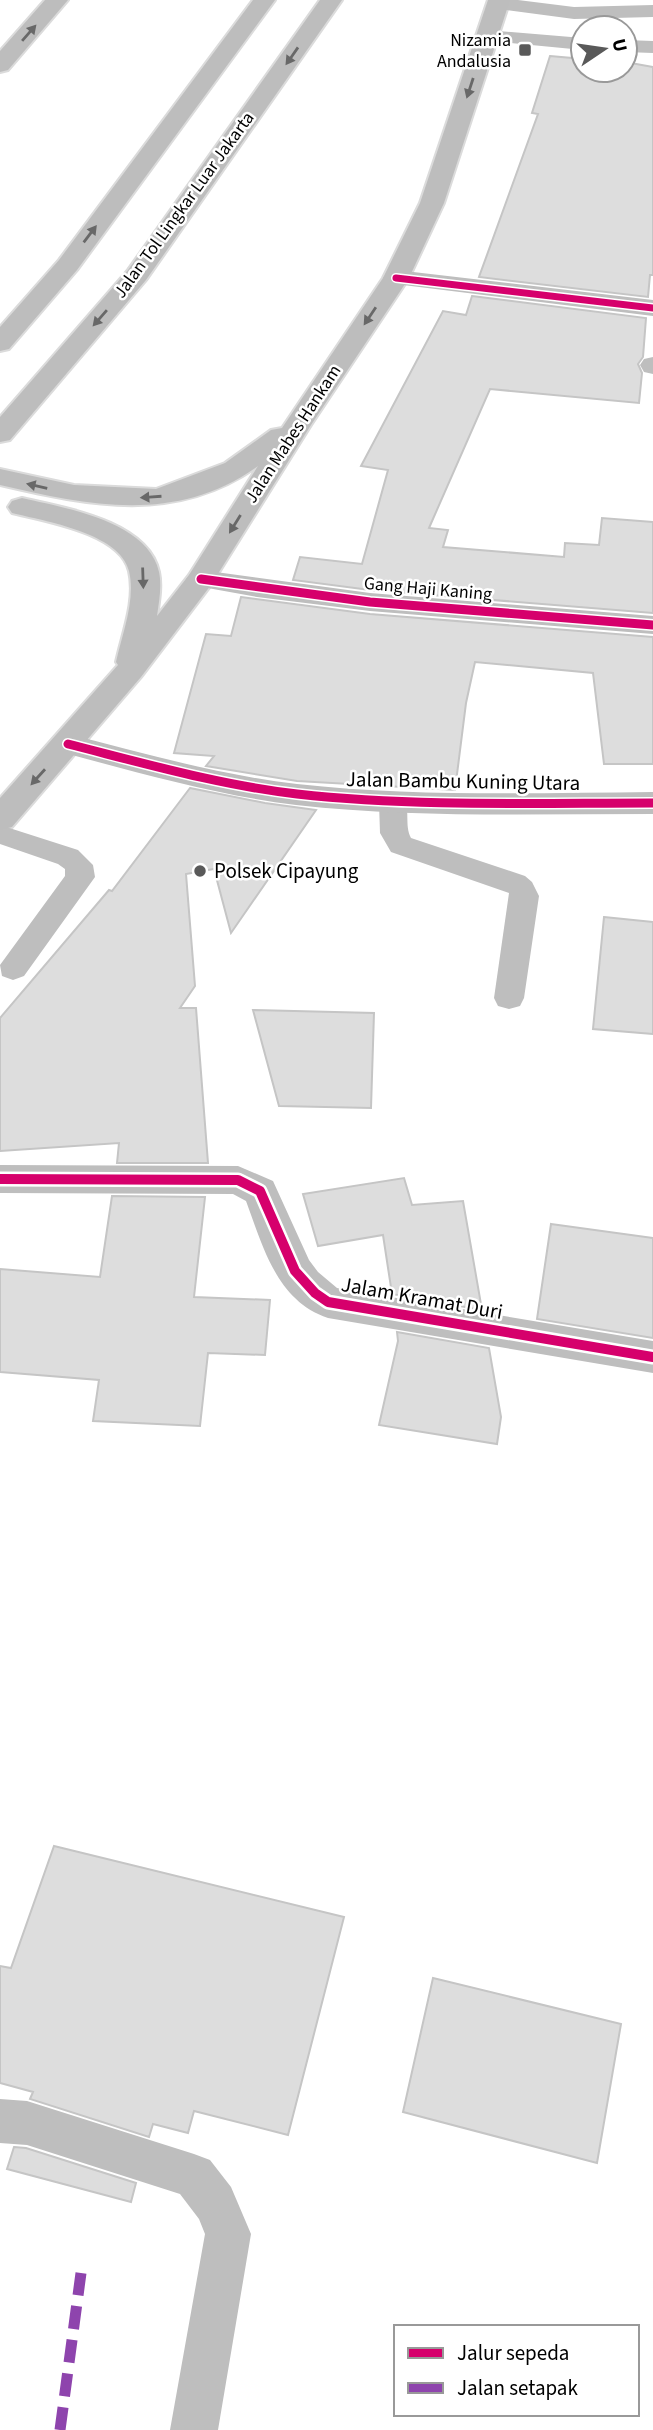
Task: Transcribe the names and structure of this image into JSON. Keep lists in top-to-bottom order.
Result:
{
  "streets": {
    "main road": ["Jalan Tol Lingkar Luar Jakarta", "Jalan Mabes Hankam"],
    "street": ["Gang Haji Kaning", "Jalan Bambu Kuning Utara", "Jalam Kramat Duri"]
  },
  "crossings": [
    ["Jalan Mabes Hankam", "Gang Haji Kaning"],
    ["Jalan Mabes Hankam", "Jalan Bambu Kuning Utara"]
  ],
  "places": {
    "transit": ["Nizamia Andalusia"],
    "other": ["Polsek Cipayung"]
  },
  "legend": ["Jalur sepeda", "Jalan setapak"],
  "north": "right"
}
